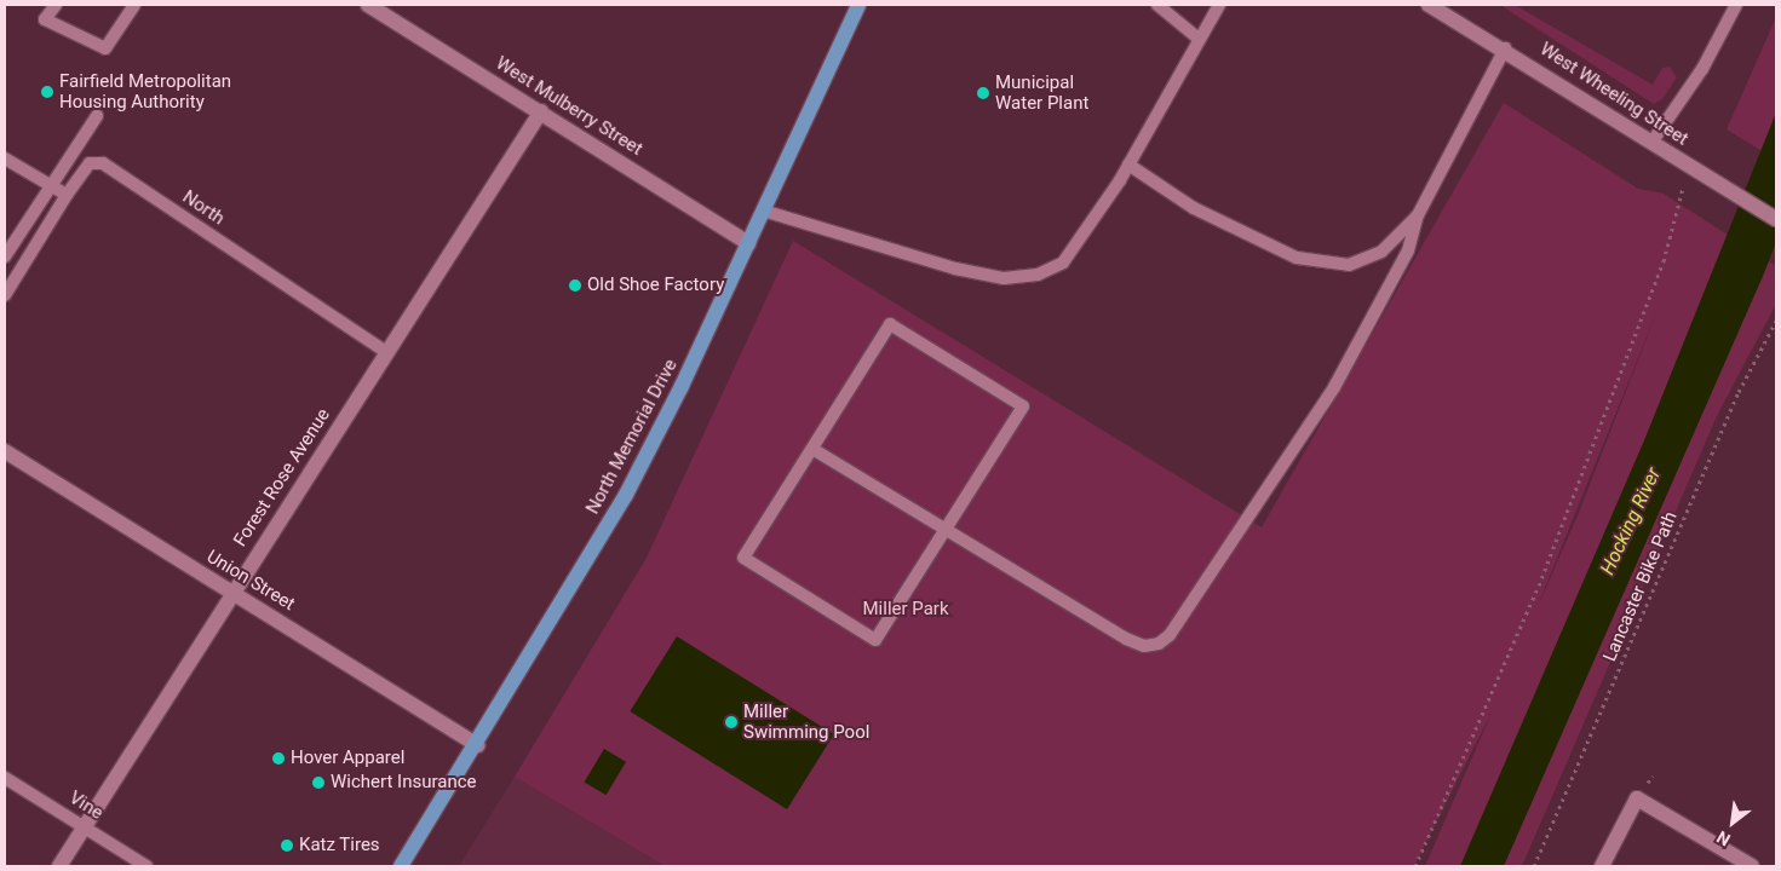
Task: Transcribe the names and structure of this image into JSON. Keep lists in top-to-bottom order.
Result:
{
  "streets": {
    "main road": ["North Memorial Drive"],
    "street": [
      "West Wheeling Street",
      "West Mulberry Street",
      "Forest Rose Avenue",
      "Union Street"
    ],
    "lane": ["North", "Vine"],
    "path": ["Lancaster Bike Path"]
  },
  "crossings": [
    ["West Mulberry Street", "North Memorial Drive"],
    ["West Mulberry Street", "Forest Rose Avenue"],
    ["North", "Forest Rose Avenue"],
    ["North Memorial Drive", "Union Street"],
    ["Forest Rose Avenue", "Union Street"],
    ["Forest Rose Avenue", "Vine"]
  ],
  "water": ["Hocking River"],
  "parks": ["Miller Park"],
  "places": [
    "Fairfield Metropolitan Housing Authority",
    "Municipal Water Plant",
    "Old Shoe Factory",
    "Miller Swimming Pool",
    "Hover Apparel",
    "Wichert Insurance",
    "Katz Tires"
  ],
  "north": "bottom left"
}
